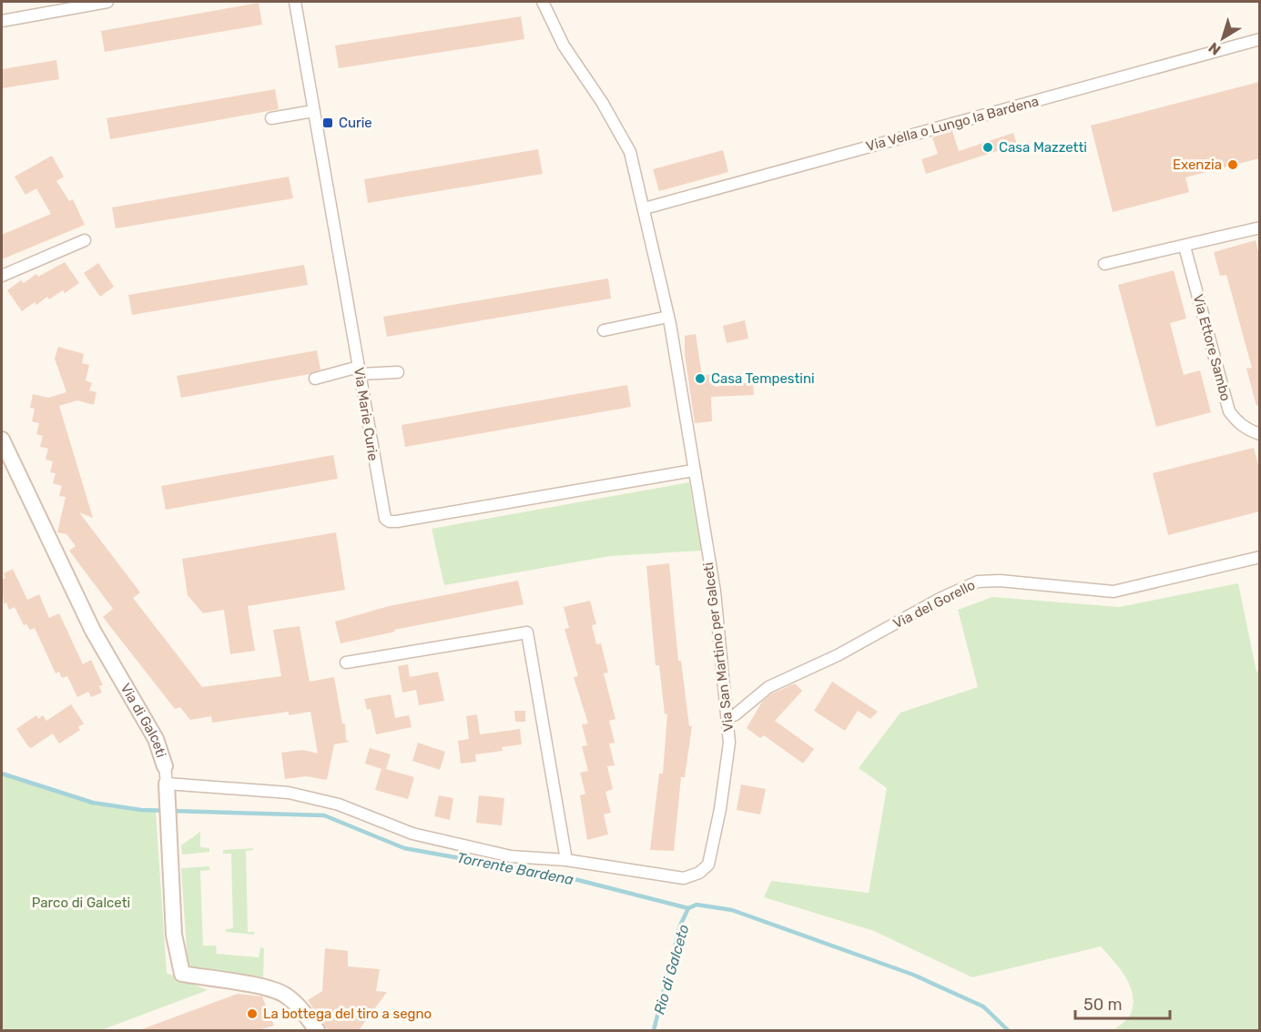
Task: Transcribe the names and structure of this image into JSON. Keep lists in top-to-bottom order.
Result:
{
  "streets": {
    "street": [
      "Via Vella o Lungo la Bardena",
      "Via Ettore Sambo",
      "Via Marie Curie",
      "Via del Gorello",
      "Via San Martino per Galceti",
      "Via di Galceti"
    ]
  },
  "crossings": [
    ["Via Vella o Lungo la Bardena", "Via San Martino per Galceti"],
    ["Via Marie Curie", "Via San Martino per Galceti"],
    ["Via del Gorello", "Via San Martino per Galceti"],
    ["Via San Martino per Galceti", "Via di Galceti"]
  ],
  "water": ["Torrente Bardena", "Rio di Galceto"],
  "parks": ["Parco di Galceti"],
  "places": {
    "transit": ["Curie"],
    "other": [
      "Casa Mazzetti",
      "Exenzia",
      "Casa Tempestini",
      "La bottega del tiro a segno"
    ]
  },
  "scale_bar": "50 m",
  "north": "bottom left"
}
